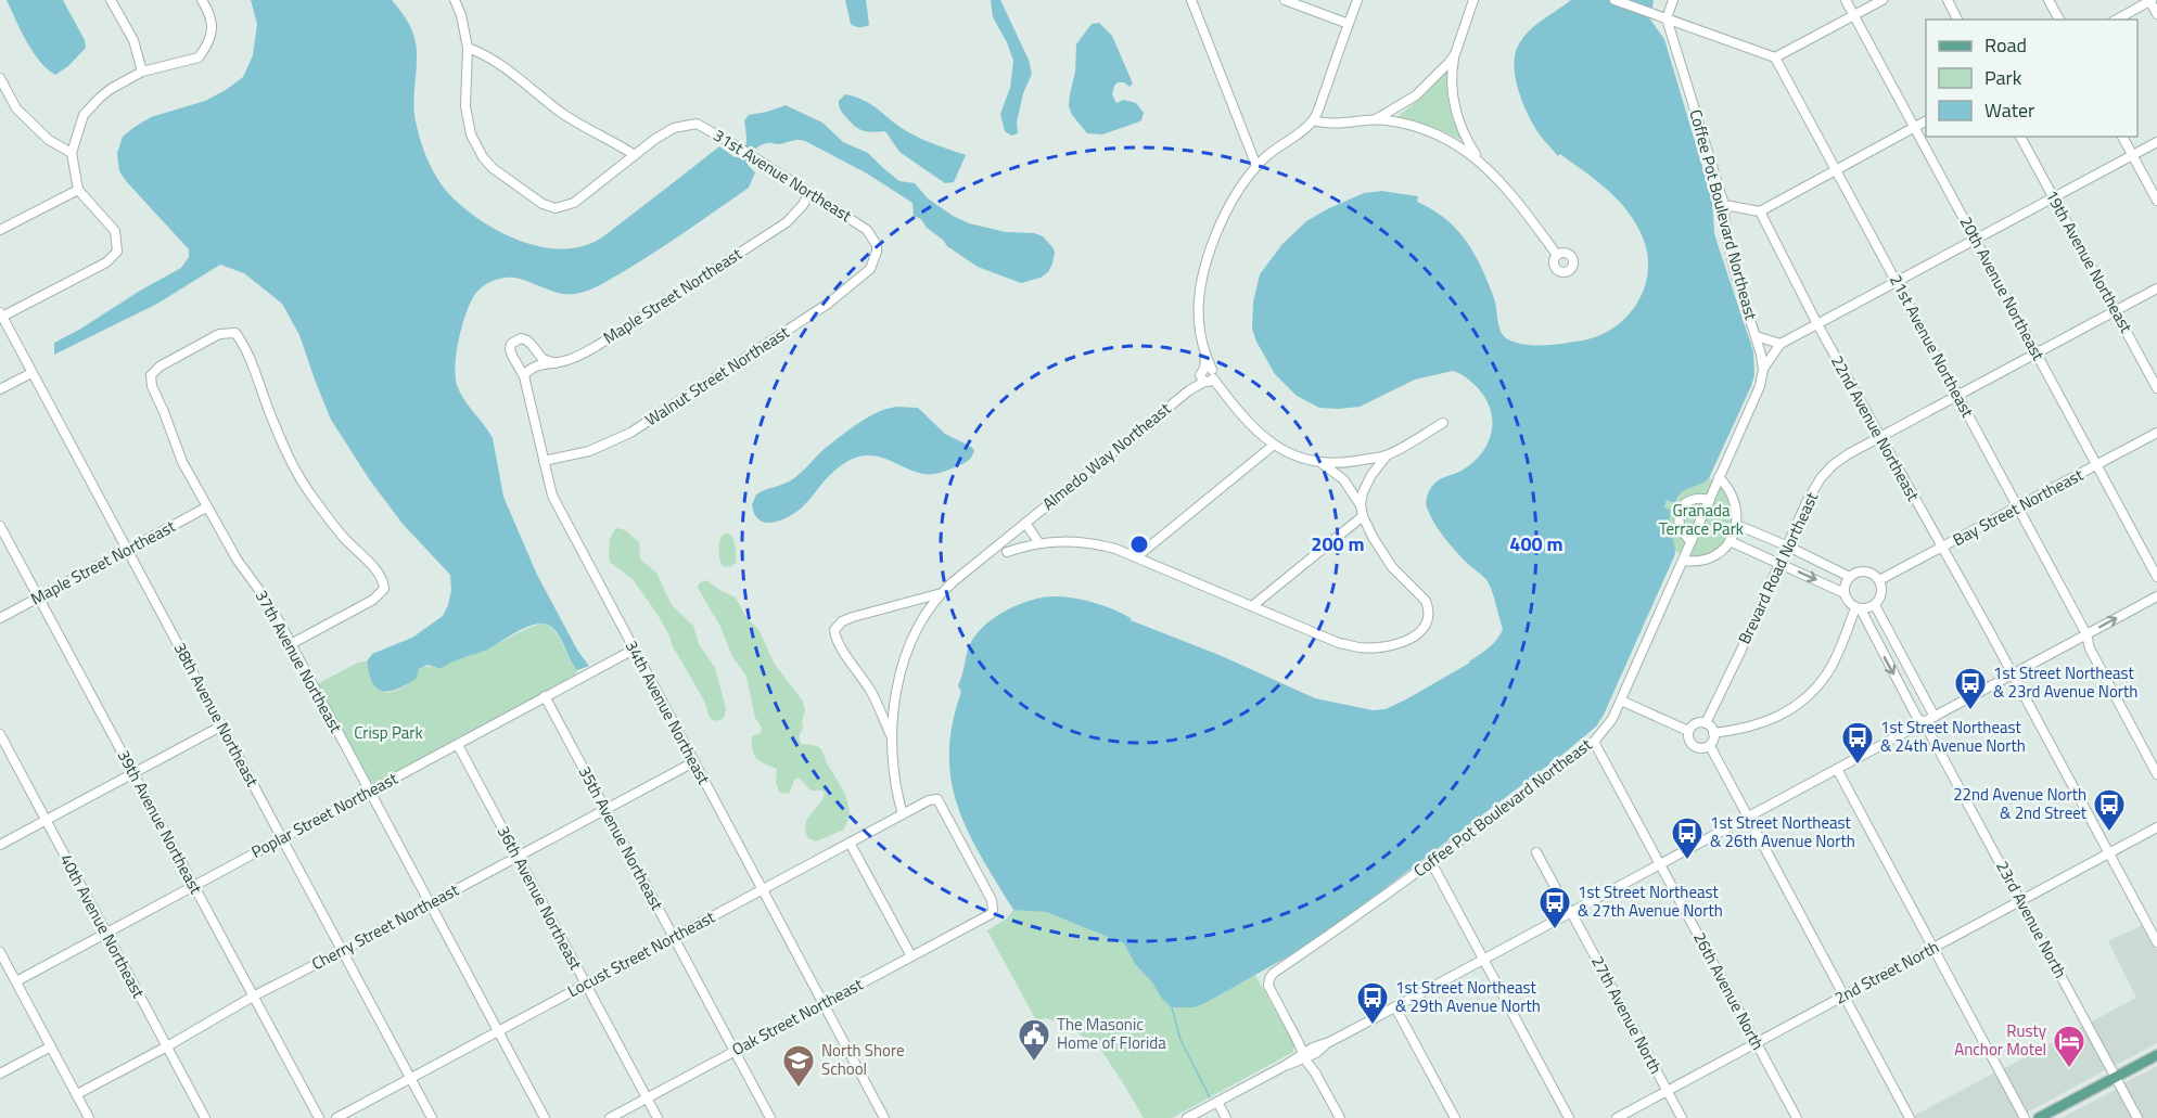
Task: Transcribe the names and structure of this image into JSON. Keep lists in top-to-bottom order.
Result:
{
  "streets": {
    "street": [
      "31st Avenue Northeast",
      "Coffee Pot Boulevard Northeast",
      "19th Avenue Northeast",
      "20th Avenue Northeast",
      "Maple Street Northeast",
      "21st Avenue Northeast",
      "Walnut Street Northeast",
      "22nd Avenue Northeast",
      "Almedo Way Northeast",
      "Bay Street Northeast",
      "Brevard Road Northeast",
      "37th Avenue Northeast",
      "34th Avenue Northeast",
      "38th Avenue Northeast",
      "Poplar Street Northeast",
      "39th Avenue Northeast",
      "35th Avenue Northeast",
      "36th Avenue Northeast",
      "23rd Avenue North",
      "40th Avenue Northeast",
      "Cherry Street Northeast",
      "Locust Street Northeast",
      "2nd Street North",
      "26th Avenue North",
      "27th Avenue North",
      "Oak Street Northeast"
    ]
  },
  "crossings": [
    ["31st Avenue Northeast", "Maple Street Northeast"],
    ["31st Avenue Northeast", "Walnut Street Northeast"],
    ["Coffee Pot Boulevard Northeast", "26th Avenue North"],
    ["20th Avenue Northeast", "Bay Street Northeast"],
    ["Maple Street Northeast", "37th Avenue Northeast"],
    ["Maple Street Northeast", "34th Avenue Northeast"],
    ["Maple Street Northeast", "38th Avenue Northeast"],
    ["Maple Street Northeast", "39th Avenue Northeast"],
    ["21st Avenue Northeast", "Bay Street Northeast"],
    ["Walnut Street Northeast", "34th Avenue Northeast"],
    ["22nd Avenue Northeast", "Bay Street Northeast"],
    ["22nd Avenue Northeast", "Brevard Road Northeast"],
    ["22nd Avenue Northeast", "2nd Street North"],
    ["Bay Street Northeast", "23rd Avenue North"],
    ["37th Avenue Northeast", "Poplar Street Northeast"],
    ["37th Avenue Northeast", "Cherry Street Northeast"],
    ["37th Avenue Northeast", "Locust Street Northeast"],
    ["34th Avenue Northeast", "Poplar Street Northeast"],
    ["34th Avenue Northeast", "Cherry Street Northeast"],
    ["34th Avenue Northeast", "Locust Street Northeast"],
    ["34th Avenue Northeast", "Oak Street Northeast"],
    ["38th Avenue Northeast", "Poplar Street Northeast"],
    ["38th Avenue Northeast", "Cherry Street Northeast"],
    ["38th Avenue Northeast", "Locust Street Northeast"],
    ["Poplar Street Northeast", "39th Avenue Northeast"],
    ["Poplar Street Northeast", "35th Avenue Northeast"],
    ["Poplar Street Northeast", "36th Avenue Northeast"],
    ["Poplar Street Northeast", "40th Avenue Northeast"],
    ["39th Avenue Northeast", "Cherry Street Northeast"],
    ["35th Avenue Northeast", "Cherry Street Northeast"],
    ["35th Avenue Northeast", "Locust Street Northeast"],
    ["35th Avenue Northeast", "Oak Street Northeast"],
    ["36th Avenue Northeast", "Cherry Street Northeast"],
    ["36th Avenue Northeast", "Locust Street Northeast"],
    ["36th Avenue Northeast", "Oak Street Northeast"],
    ["23rd Avenue North", "2nd Street North"],
    ["40th Avenue Northeast", "Cherry Street Northeast"],
    ["Locust Street Northeast", "Oak Street Northeast"],
    ["2nd Street North", "26th Avenue North"],
    ["2nd Street North", "27th Avenue North"]
  ],
  "parks": ["Granada Terrace Park", "Crisp Park"],
  "places": {
    "bus stop": [
      "1st Street Northeast & 23rd Avenue North",
      "1st Street Northeast & 24th Avenue North",
      "22nd Avenue North & 2nd Street",
      "1st Street Northeast & 26th Avenue North",
      "1st Street Northeast & 27th Avenue North",
      "1st Street Northeast & 29th Avenue North"
    ],
    "public building": ["The Masonic Home of Florida"],
    "hotel": ["Rusty Anchor Motel"],
    "school or university": ["North Shore School"]
  },
  "legend": ["Road", "Park", "Water"],
  "rings": ["200 m", "400 m"]
}
